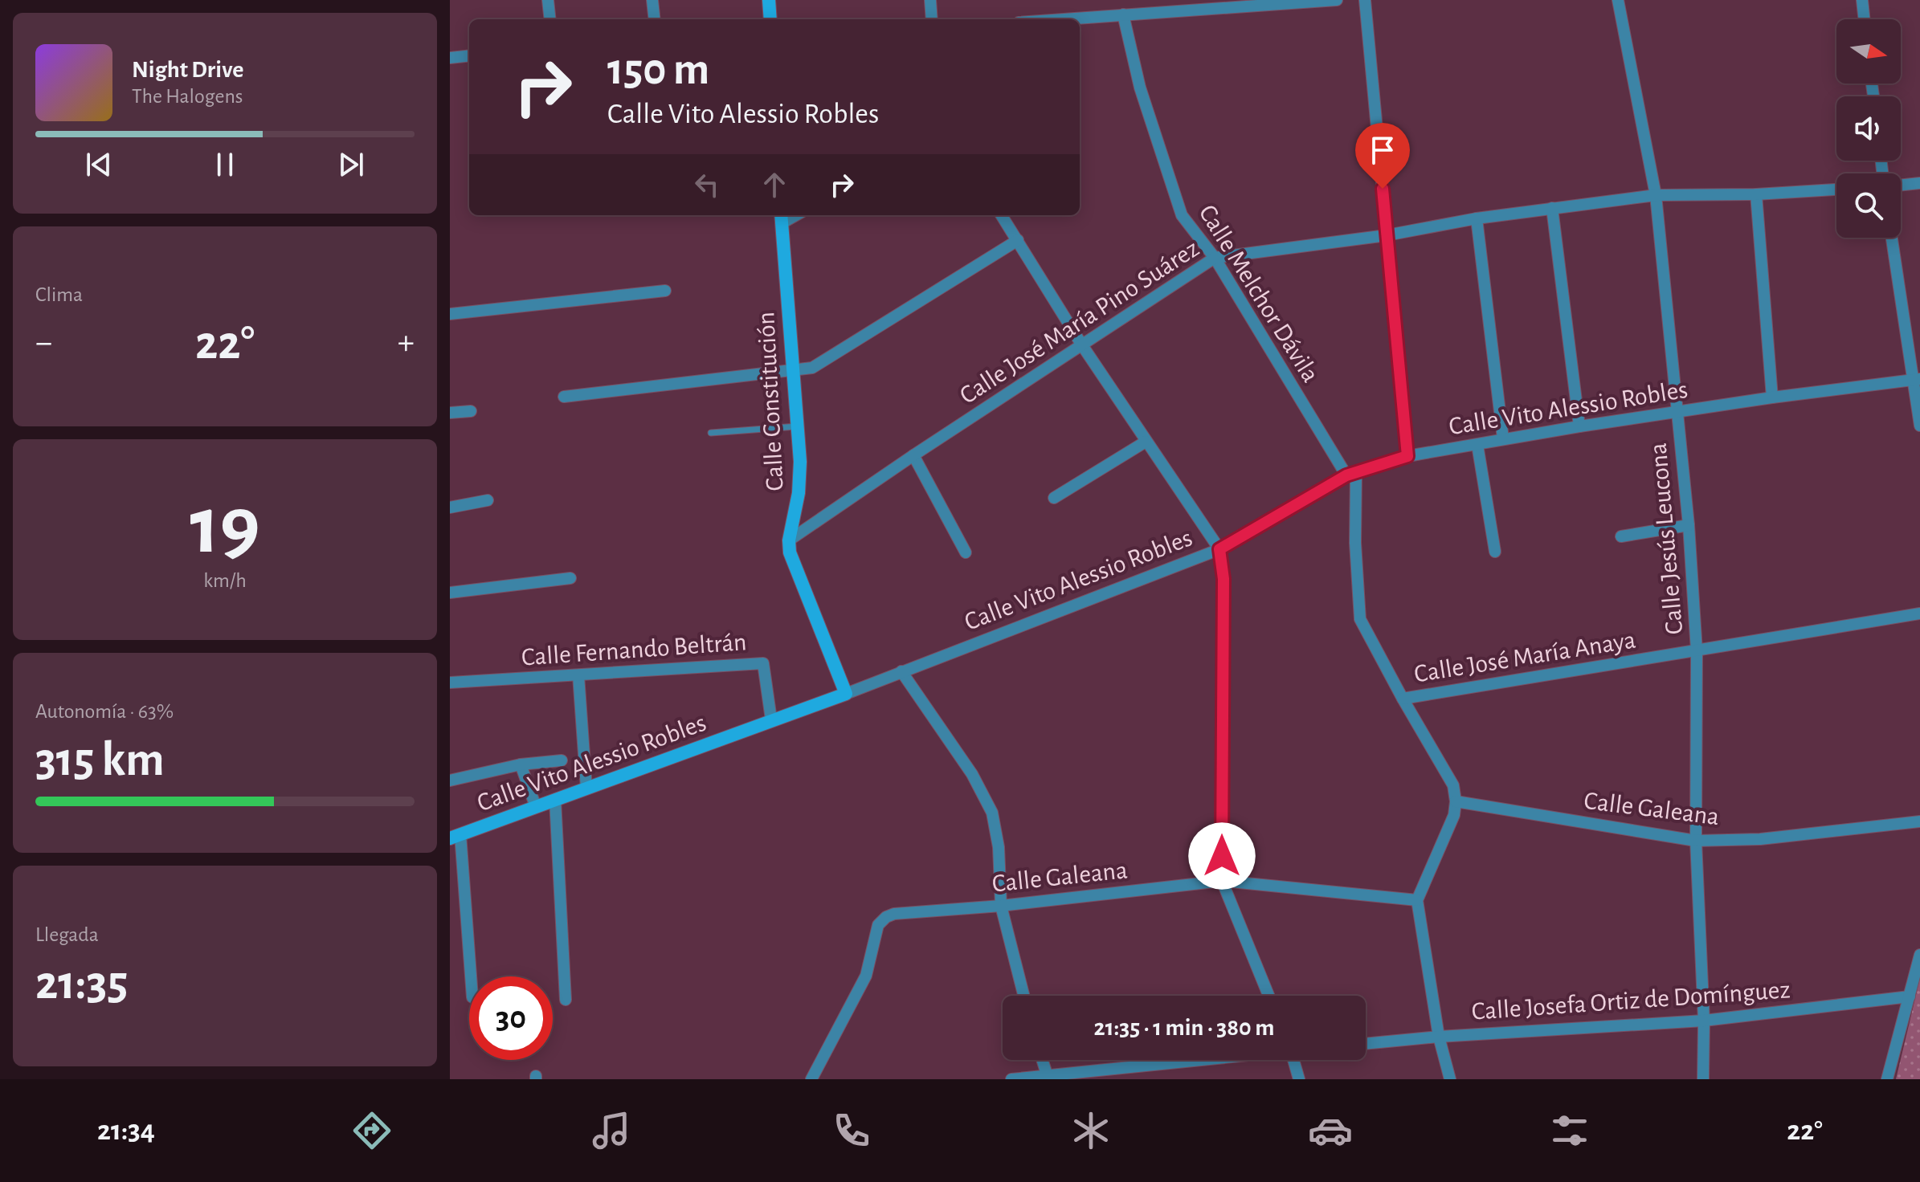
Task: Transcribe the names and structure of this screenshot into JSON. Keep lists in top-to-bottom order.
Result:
{
  "streets": {
    "street": [
      "Calle Melchor Dávila",
      "Calle José María Pino Suárez",
      "Calle Constitución",
      "Calle Vito Alessio Robles",
      "Calle Jesús Leucona",
      "Calle Fernando Beltrán",
      "Calle José María Anaya",
      "Calle Galeana",
      "Calle Josefa Ortiz de Domínguez"
    ]
  },
  "crossings": [
    ["Calle Melchor Dávila", "Calle José María Pino Suárez"],
    ["Calle Melchor Dávila", "Calle Vito Alessio Robles"],
    ["Calle José María Pino Suárez", "Calle Constitución"],
    ["Calle José María Pino Suárez", "Calle Jesús Leucona"],
    ["Calle Constitución", "Calle Vito Alessio Robles"],
    ["Calle Vito Alessio Robles", "Calle Jesús Leucona"],
    ["Calle Vito Alessio Robles", "Calle Fernando Beltrán"],
    ["Calle Jesús Leucona", "Calle José María Anaya"],
    ["Calle Jesús Leucona", "Calle Galeana"],
    ["Calle Jesús Leucona", "Calle Josefa Ortiz de Domínguez"]
  ],
  "north": "right",
  "page": {
    "turn": ["150 m", "Calle Vito Alessio Robles"],
    "song": ["Night Drive", "The Halogens"],
    "tile": [
      "Clima",
      ["19", "km/h"],
      ["Autonomía · 63%", "315 km"],
      ["Llegada", "21:35"]
    ],
    "heat": ["−", "22°", "+"],
    "limit": "30",
    "trip": "21:35 · 1 min · 380 m",
    "tabs": ["21:34", "22°"]
  }
}
